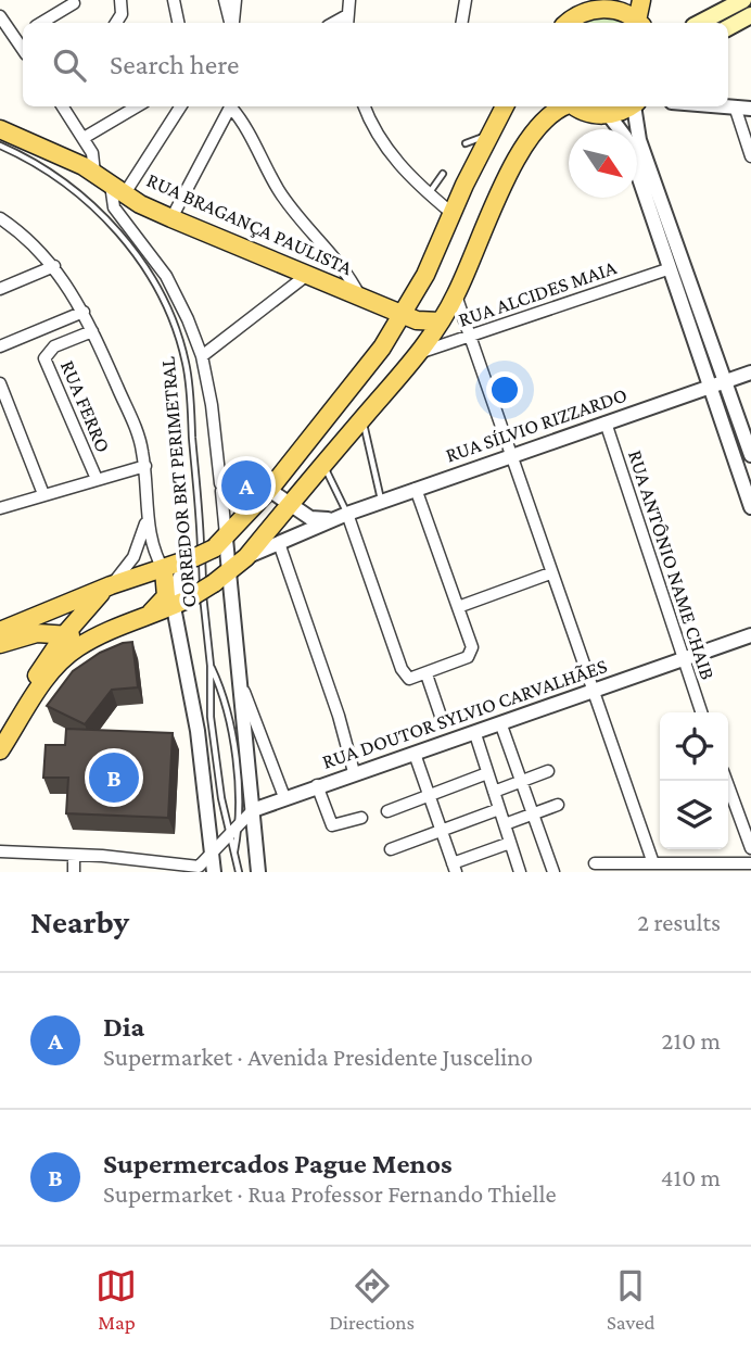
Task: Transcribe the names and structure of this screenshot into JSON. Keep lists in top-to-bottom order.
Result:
{
  "streets": {
    "main road": ["RUA BRAGANÇA PAULISTA"],
    "street": [
      "RUA ALCIDES MAIA",
      "RUA FERRO",
      "RUA SÍLVIO RIZZARDO",
      "RUA ANTÔNIO NAME CHAIB",
      "RUA DOUTOR SYLVIO CARVALHÃES"
    ],
    "lane": ["CORREDOR BRT PERIMETRAL"]
  },
  "crossings": [
    ["RUA SÍLVIO RIZZARDO", "RUA ANTÔNIO NAME CHAIB"],
    ["CORREDOR BRT PERIMETRAL", "RUA DOUTOR SYLVIO CARVALHÃES"],
    ["RUA ANTÔNIO NAME CHAIB", "RUA DOUTOR SYLVIO CARVALHÃES"]
  ],
  "north": "bottom right",
  "page": {
    "search": "Search here",
    "pins": ["A", "B"],
    "heading": ["Nearby", "2 results"],
    "list": [
      {
        "mark": "A",
        "name": "Dia",
        "note": "Supermarket · Avenida Presidente Juscelino",
        "value": "210 m"
      },
      {
        "mark": "B",
        "name": "Supermercados Pague Menos",
        "note": "Supermarket · Rua Professor Fernando Thielle",
        "value": "410 m"
      }
    ],
    "nav": ["Map", "Directions", "Saved"]
  }
}
